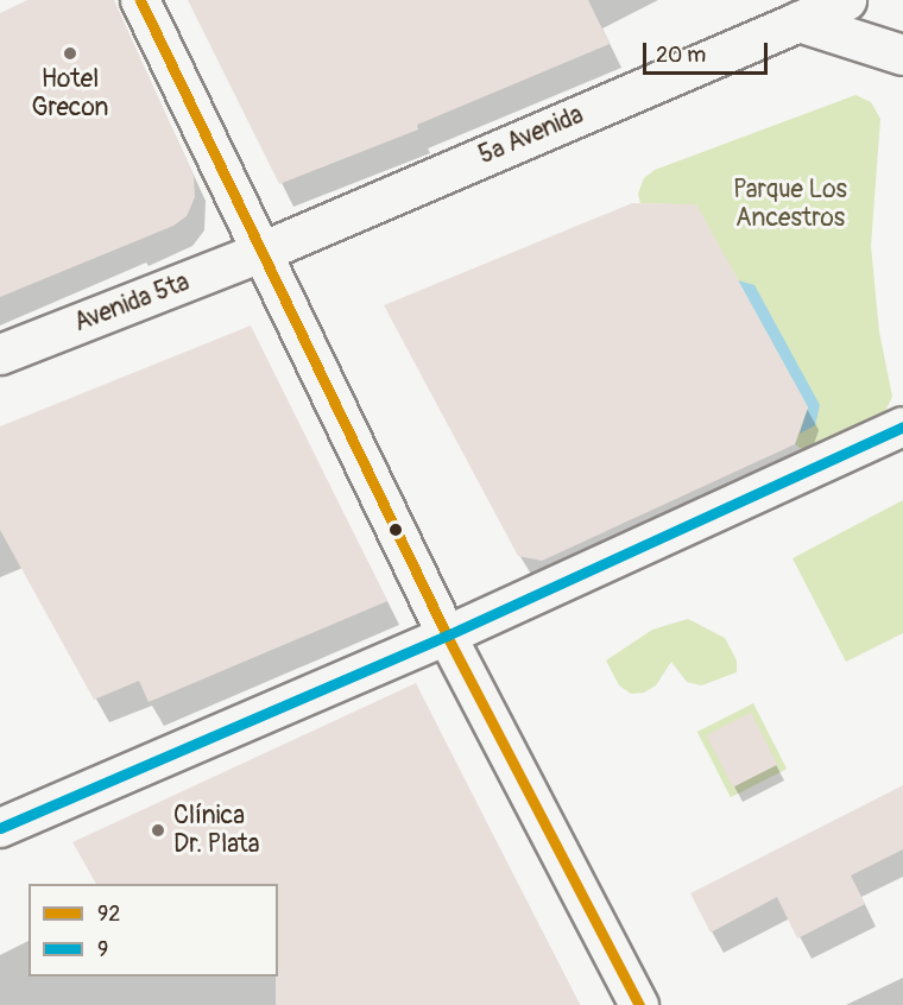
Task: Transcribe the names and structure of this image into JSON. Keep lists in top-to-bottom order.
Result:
{
  "streets": {
    "street": ["5ª Avenida", "Avenida 5ta"]
  },
  "crossings": [
    ["5ª Avenida", "Avenida 5ta"]
  ],
  "parks": ["Parque Los Ancestros"],
  "places": ["Hotel Grecon", "Clínica Dr. Plata"],
  "lines": ["transit line 92", "transit line 9"],
  "legend": ["92", "9"],
  "scale_bar": "20 m"
}
